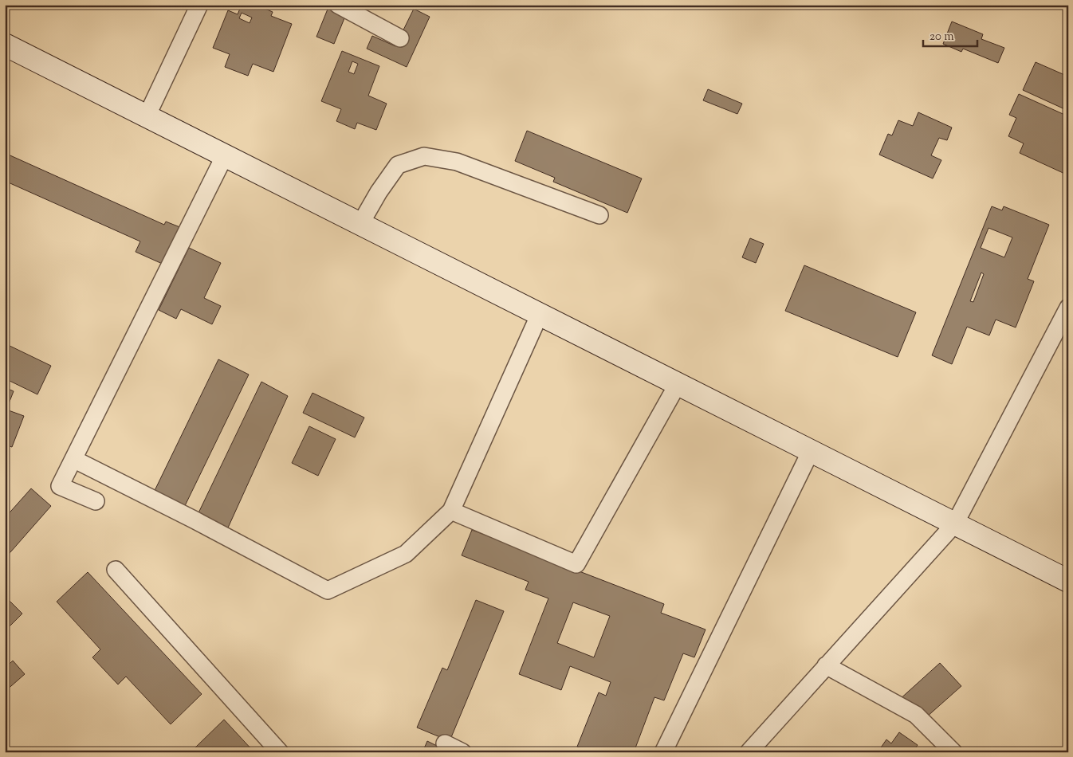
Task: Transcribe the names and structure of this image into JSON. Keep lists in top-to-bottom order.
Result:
{
  "scale_bar": "20 m"
}
